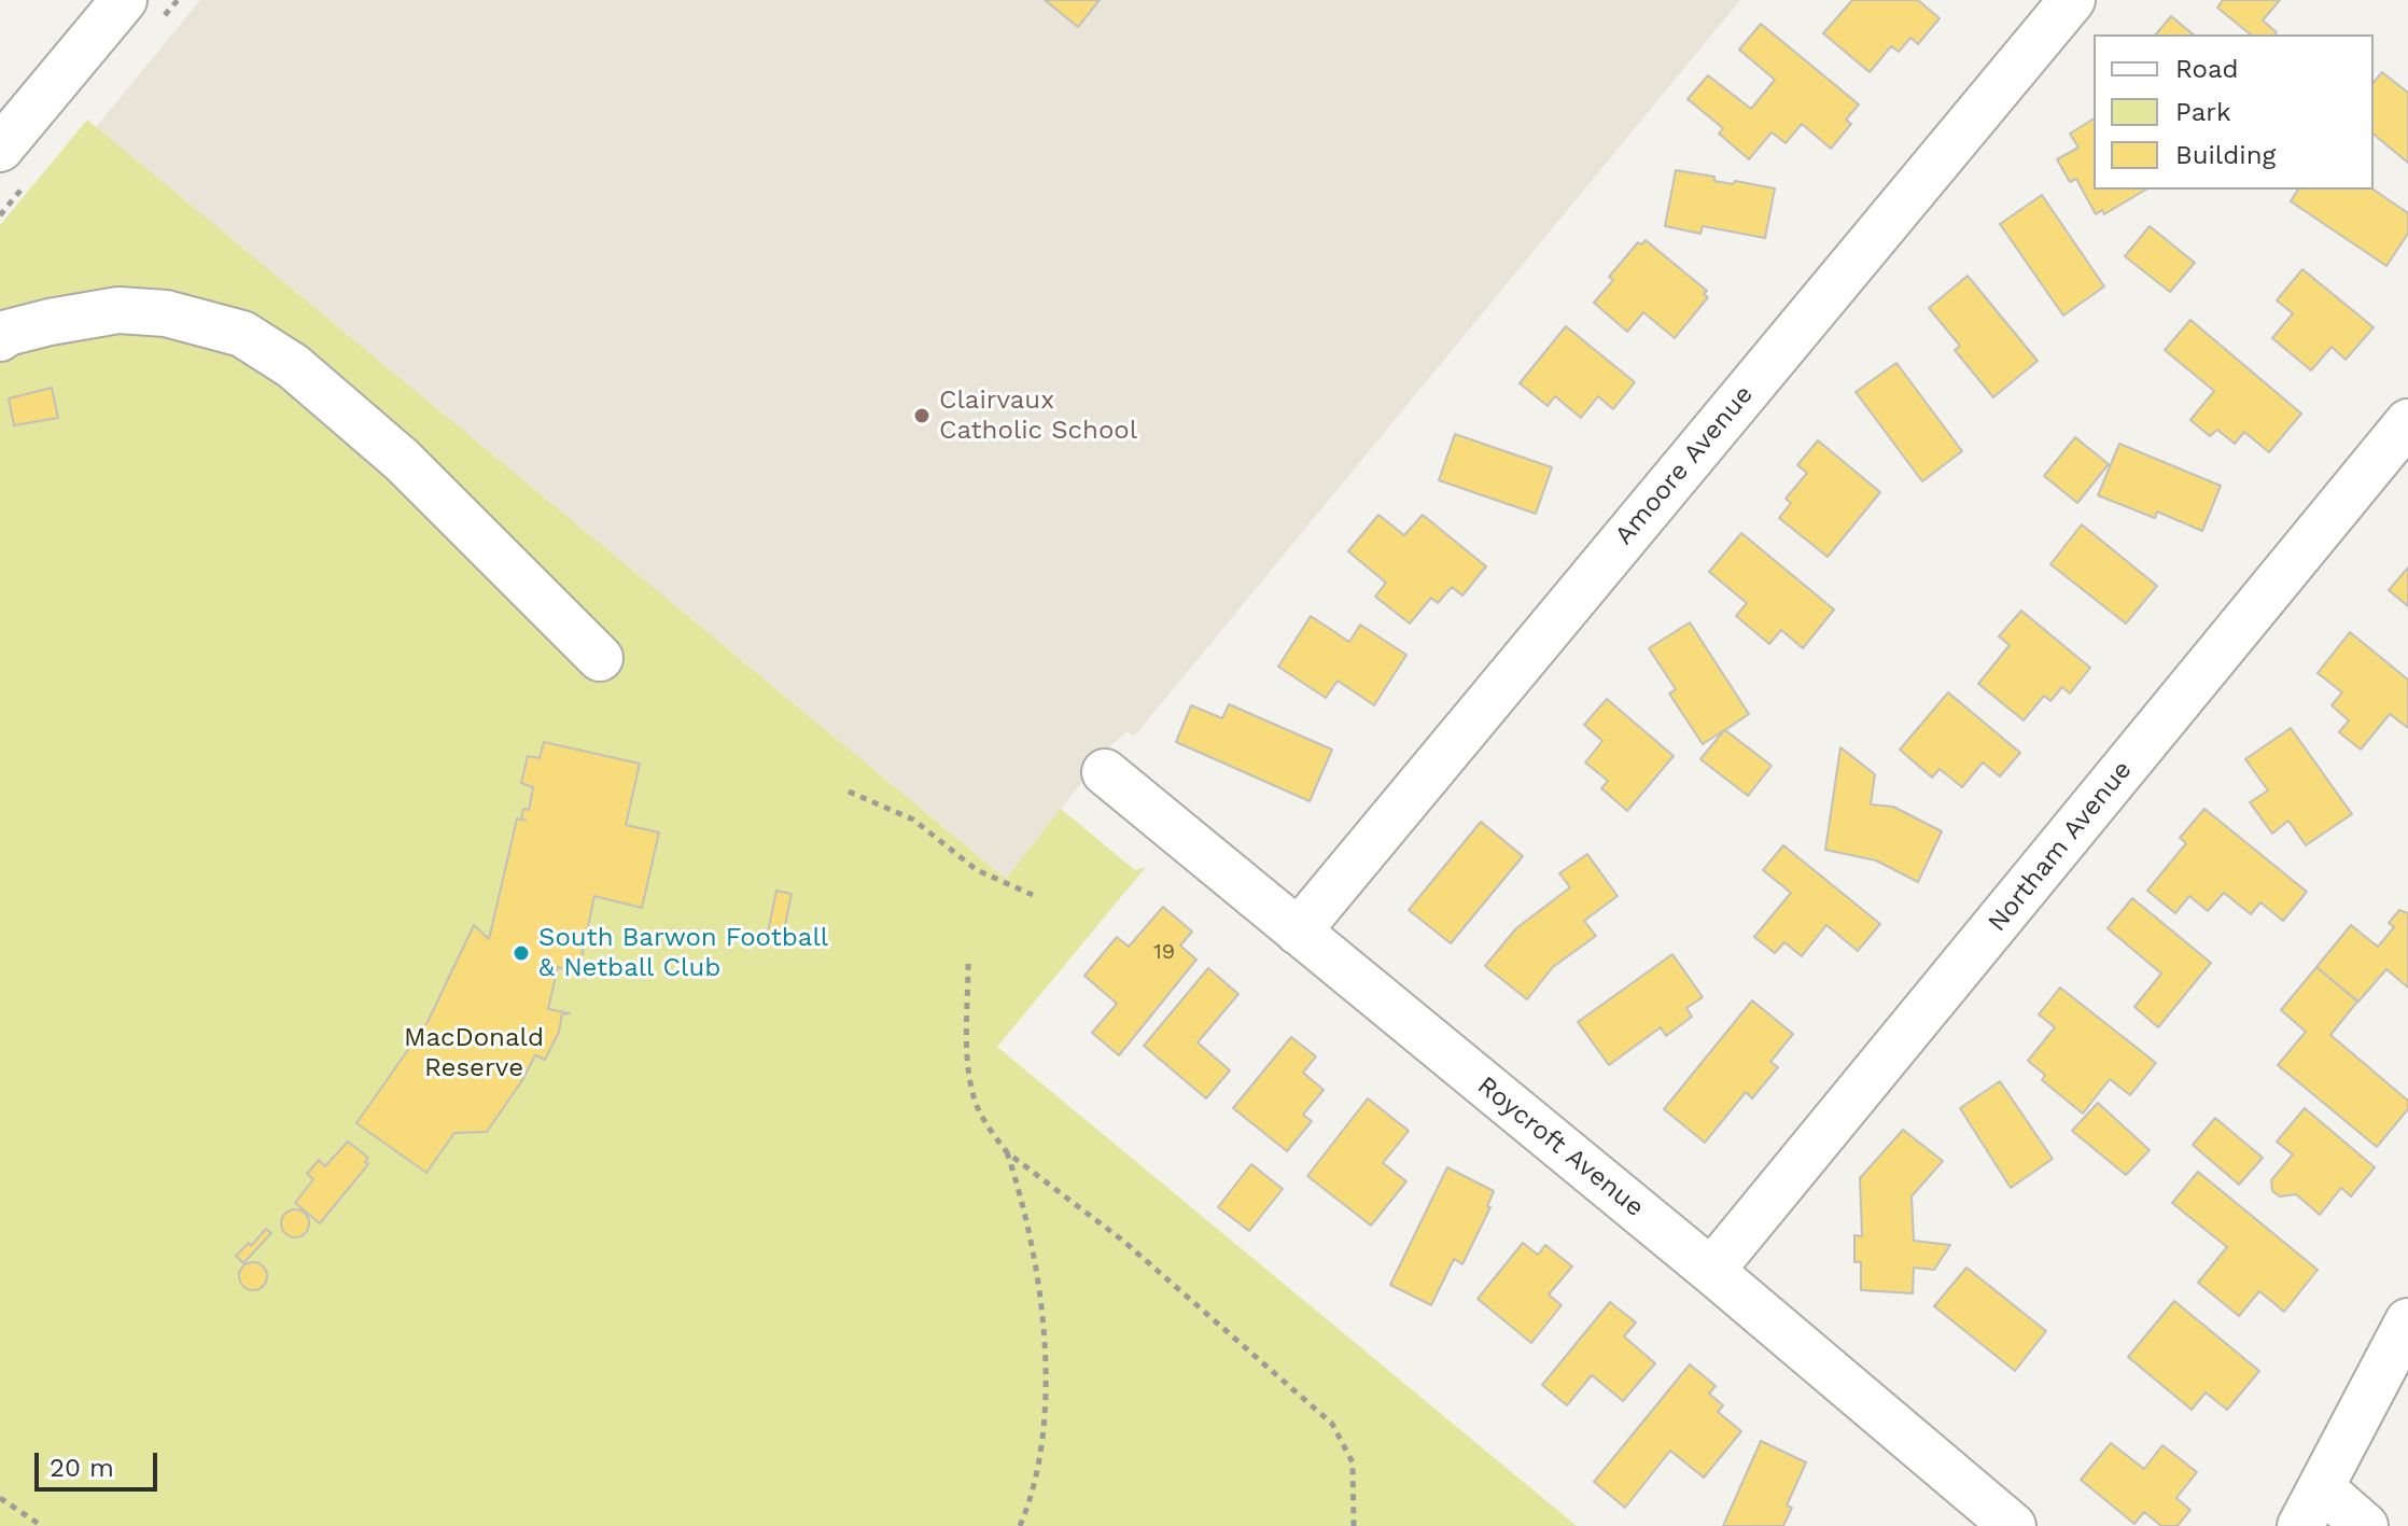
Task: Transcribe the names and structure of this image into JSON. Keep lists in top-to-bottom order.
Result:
{
  "streets": {
    "street": ["Amoore Avenue", "Northam Avenue", "Roycroft Avenue"]
  },
  "crossings": [
    ["Amoore Avenue", "Roycroft Avenue"],
    ["Northam Avenue", "Roycroft Avenue"]
  ],
  "parks": ["MacDonald Reserve"],
  "places": ["Clairvaux Catholic School", "South Barwon Football & Netball Club"],
  "house_numbers": ["19"],
  "legend": ["Road", "Park", "Building"],
  "scale_bar": "20 m"
}
